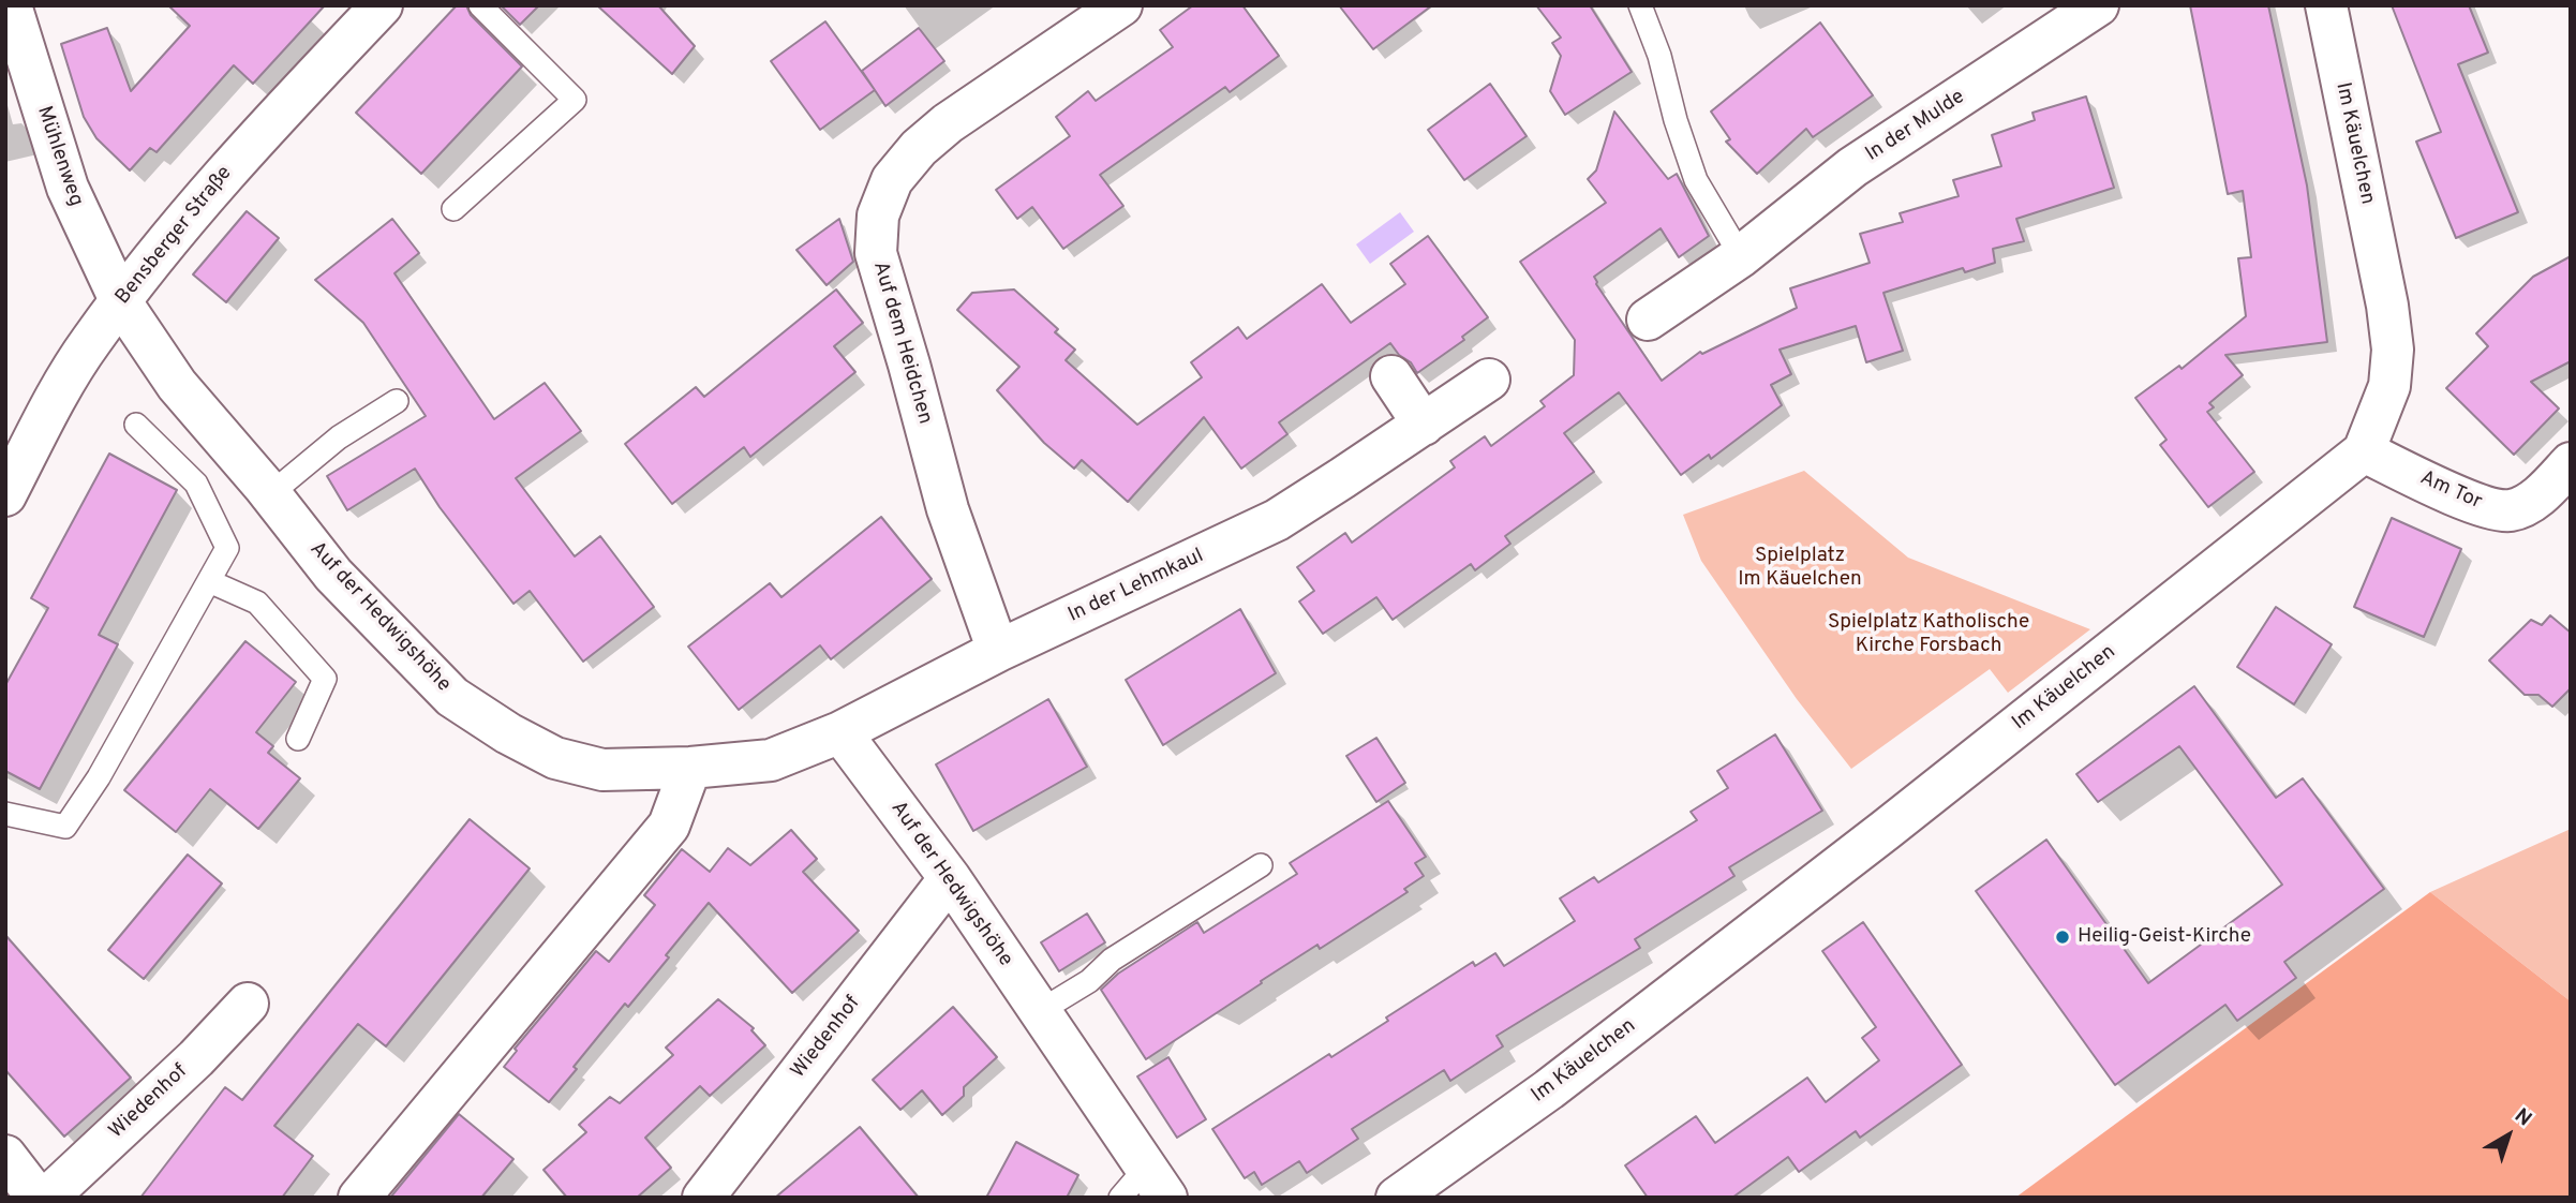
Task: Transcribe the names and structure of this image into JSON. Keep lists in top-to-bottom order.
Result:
{
  "streets": {
    "street": [
      "In der Mulde",
      "Im Käuelchen",
      "Mühlenweg",
      "Bensberger Straße",
      "Auf dem Heidchen",
      "Am Tor",
      "In der Lehmkaul",
      "Auf der Hedwigshöhe",
      "Wiedenhof"
    ]
  },
  "crossings": [
    ["Im Käuelchen", "Am Tor"],
    ["Mühlenweg", "Bensberger Straße"],
    ["Mühlenweg", "Auf der Hedwigshöhe"],
    ["Bensberger Straße", "Auf der Hedwigshöhe"],
    ["Auf dem Heidchen", "In der Lehmkaul"],
    ["In der Lehmkaul", "Auf der Hedwigshöhe"],
    ["Auf der Hedwigshöhe", "Wiedenhof"]
  ],
  "parks": ["Spielplatz Im Käuelchen", "Spielplatz Katholische Kirche Forsbach"],
  "places": ["Heilig-Geist-Kirche"],
  "north": "top right"
}
